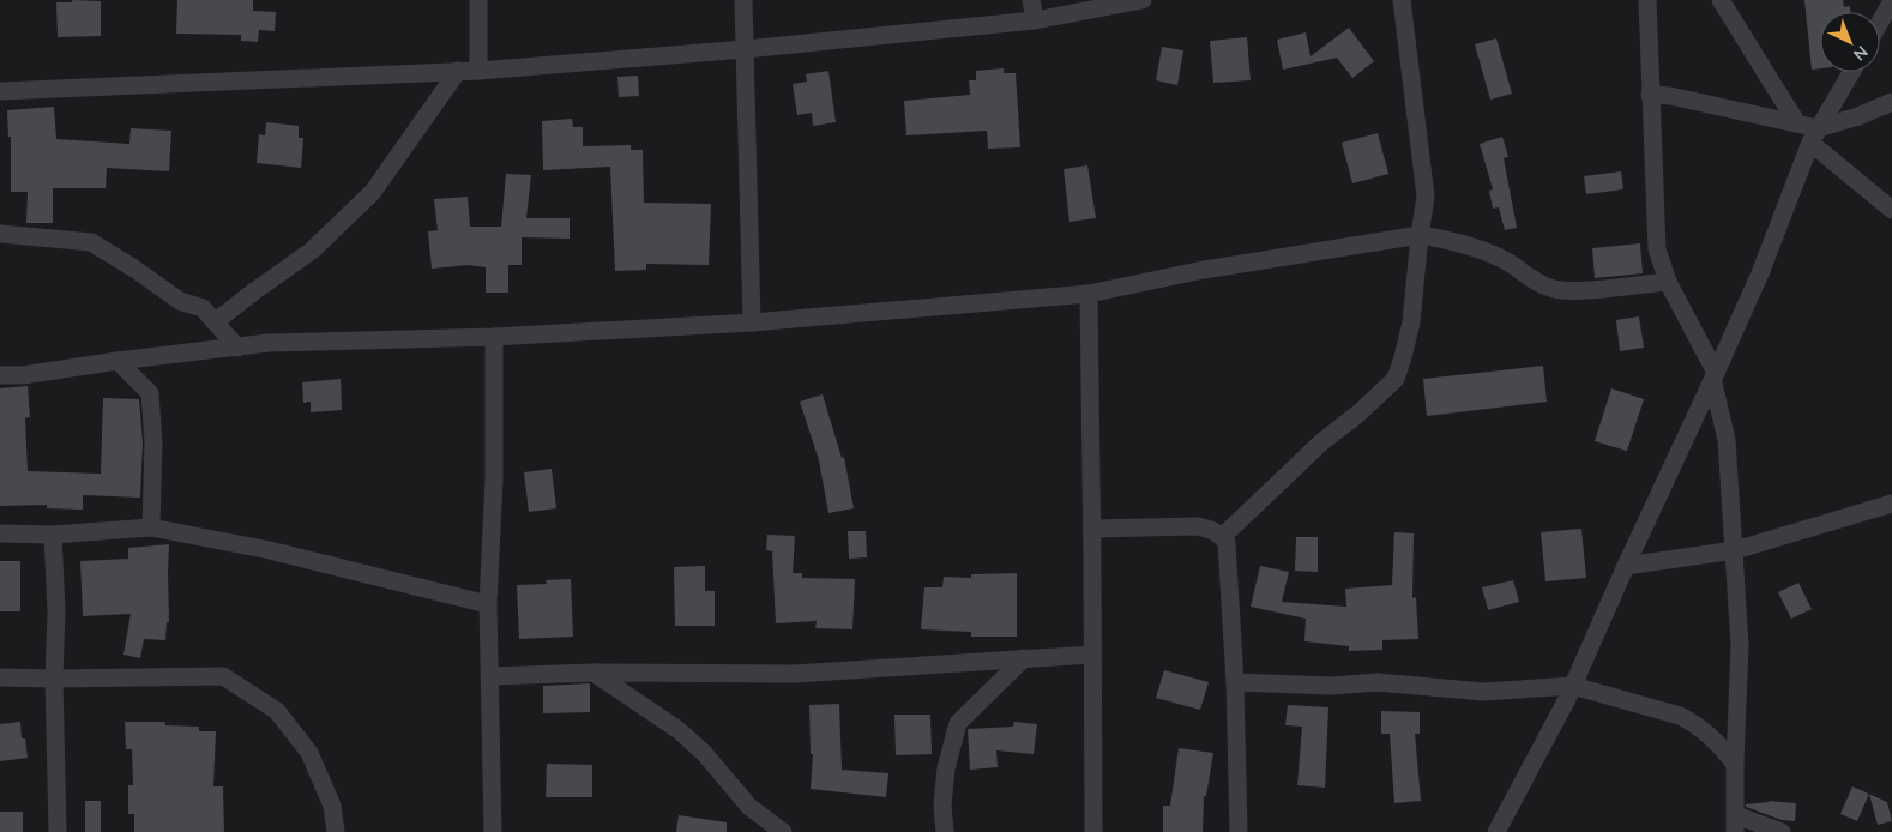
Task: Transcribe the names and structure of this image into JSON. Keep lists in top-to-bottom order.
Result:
{
  "north": "bottom right"
}
